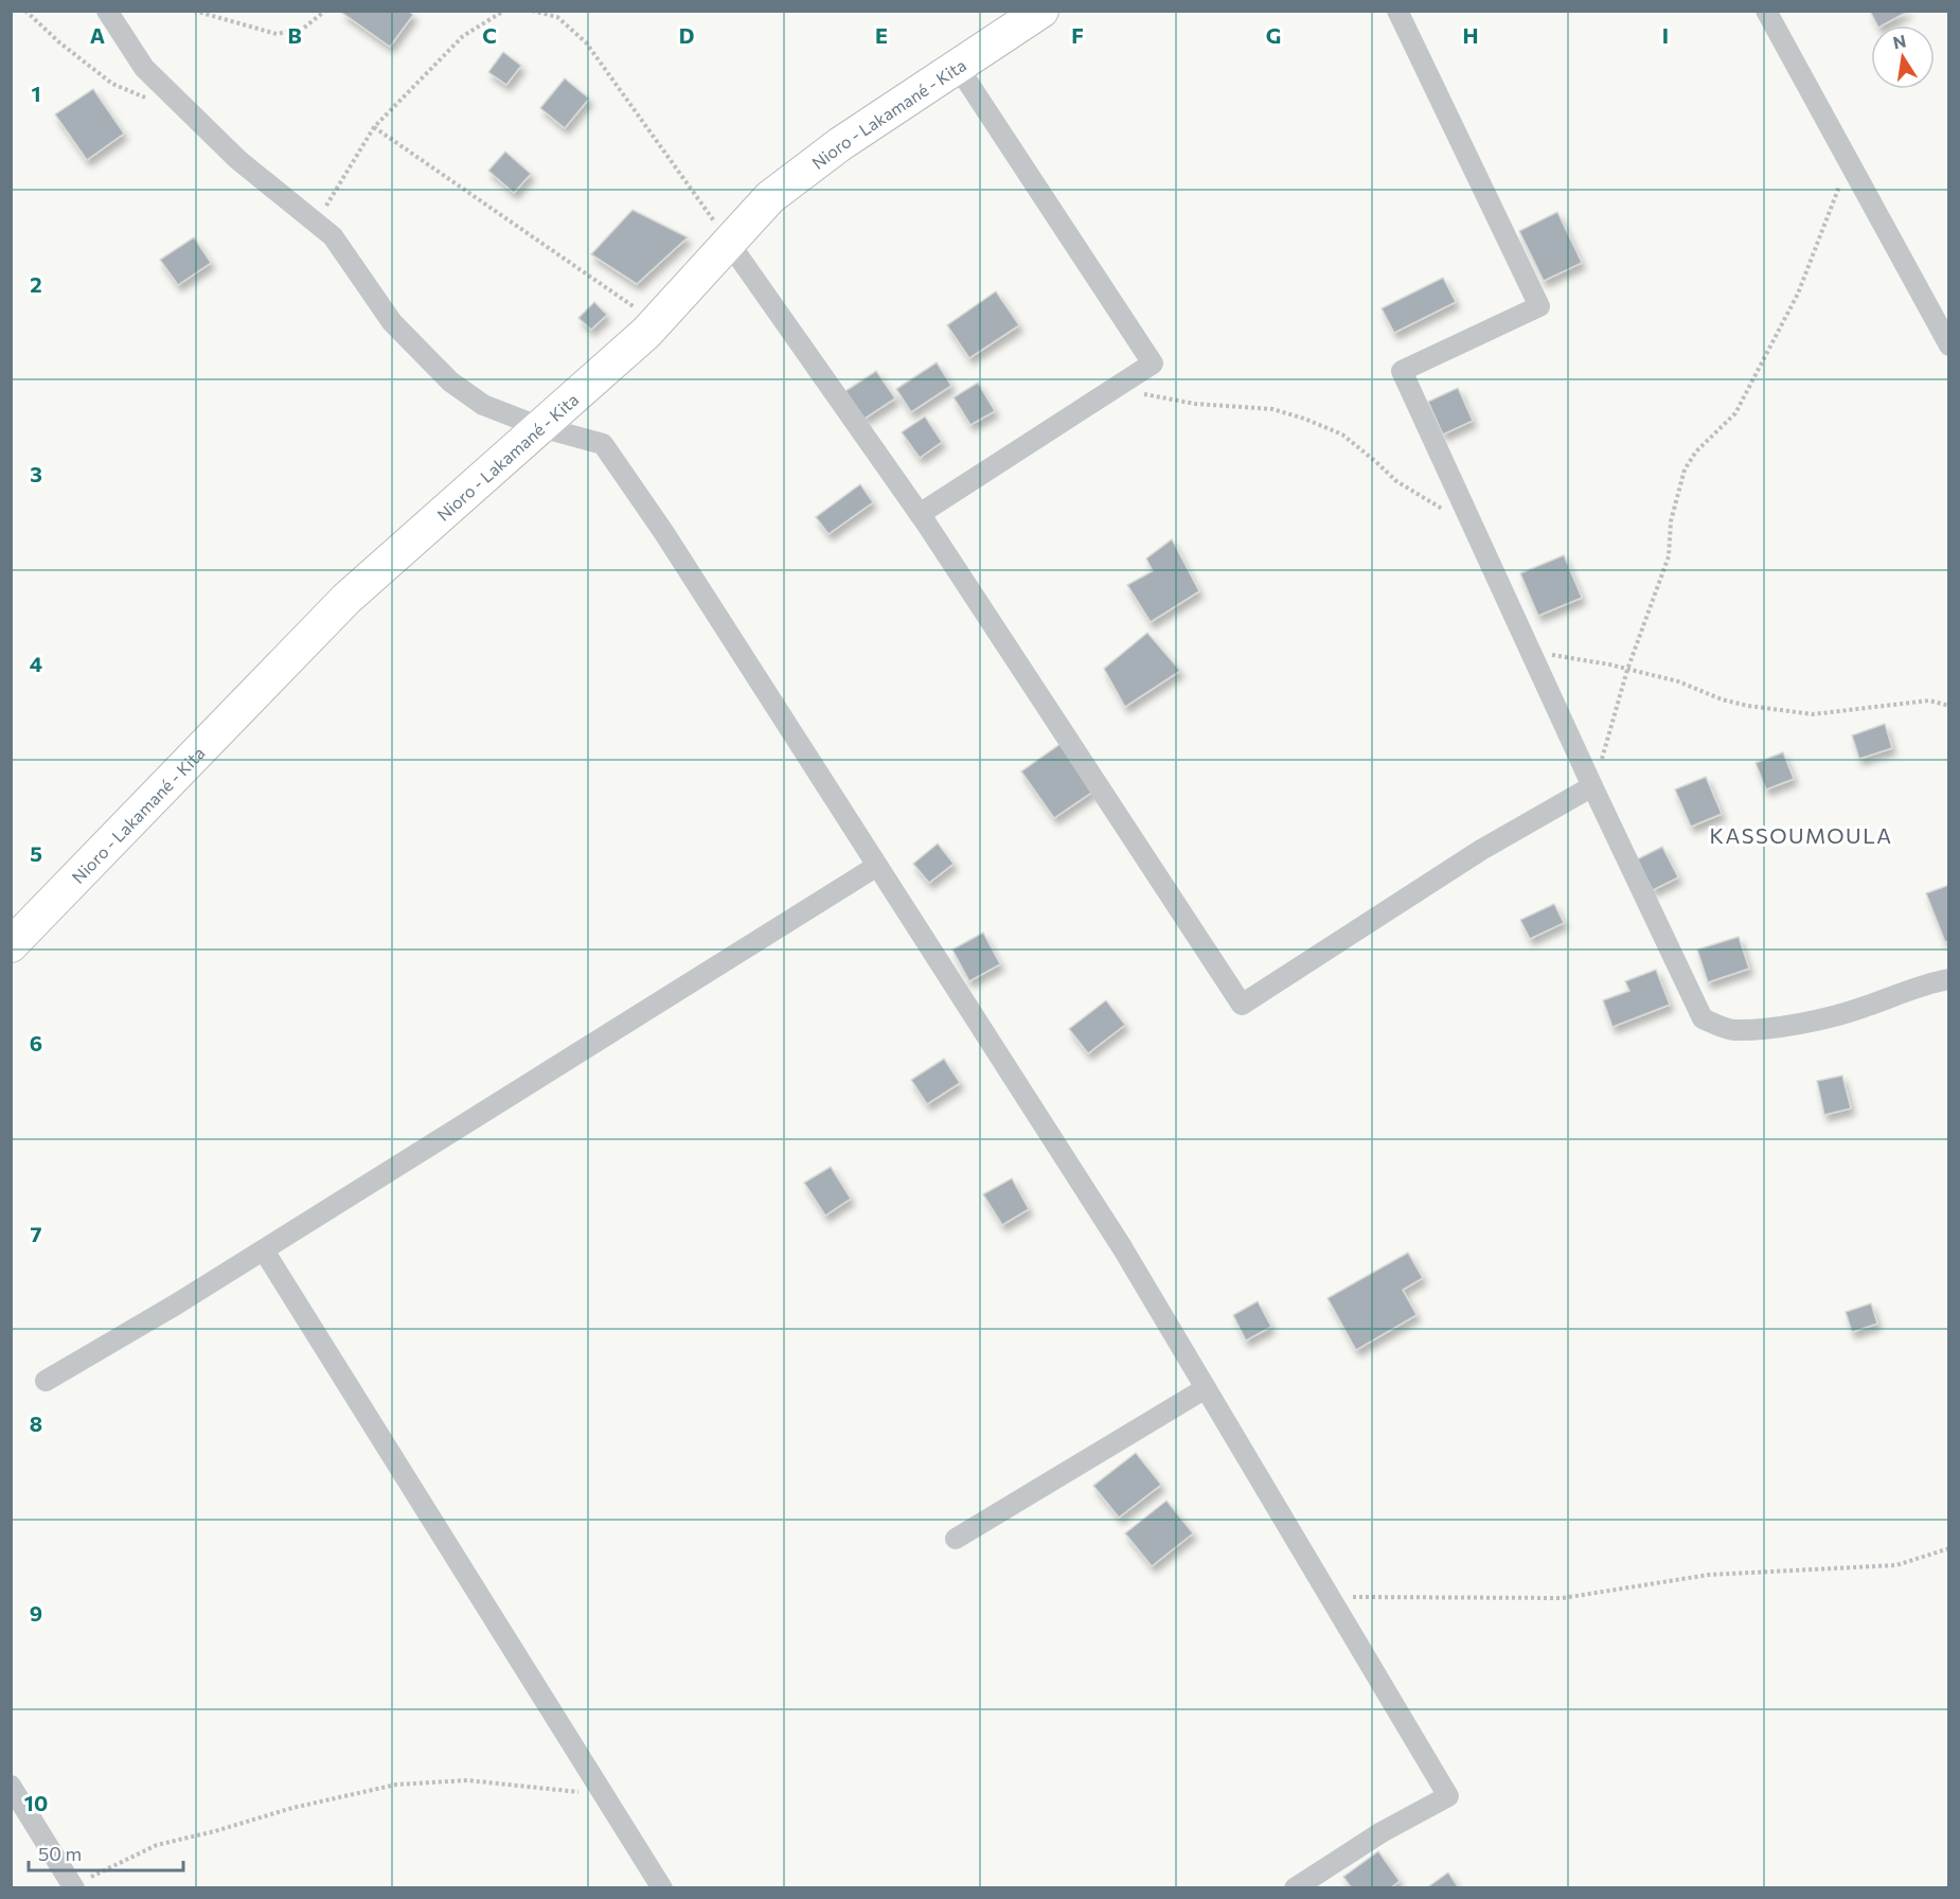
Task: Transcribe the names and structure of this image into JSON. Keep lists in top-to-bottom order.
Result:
{
  "streets": {
    "main road": ["Nioro - Lakamané - Kita"]
  },
  "districts": ["KASSOUMOULA"],
  "scale_bar": "50 m",
  "north": "top",
  "grid": {
    "columns": [
      "A",
      "B",
      "C",
      "D",
      "E",
      "F",
      "G",
      "H",
      "I"
    ],
    "rows": [
      "1",
      "2",
      "3",
      "4",
      "5",
      "6",
      "7",
      "8",
      "9",
      "10"
    ]
  }
}
